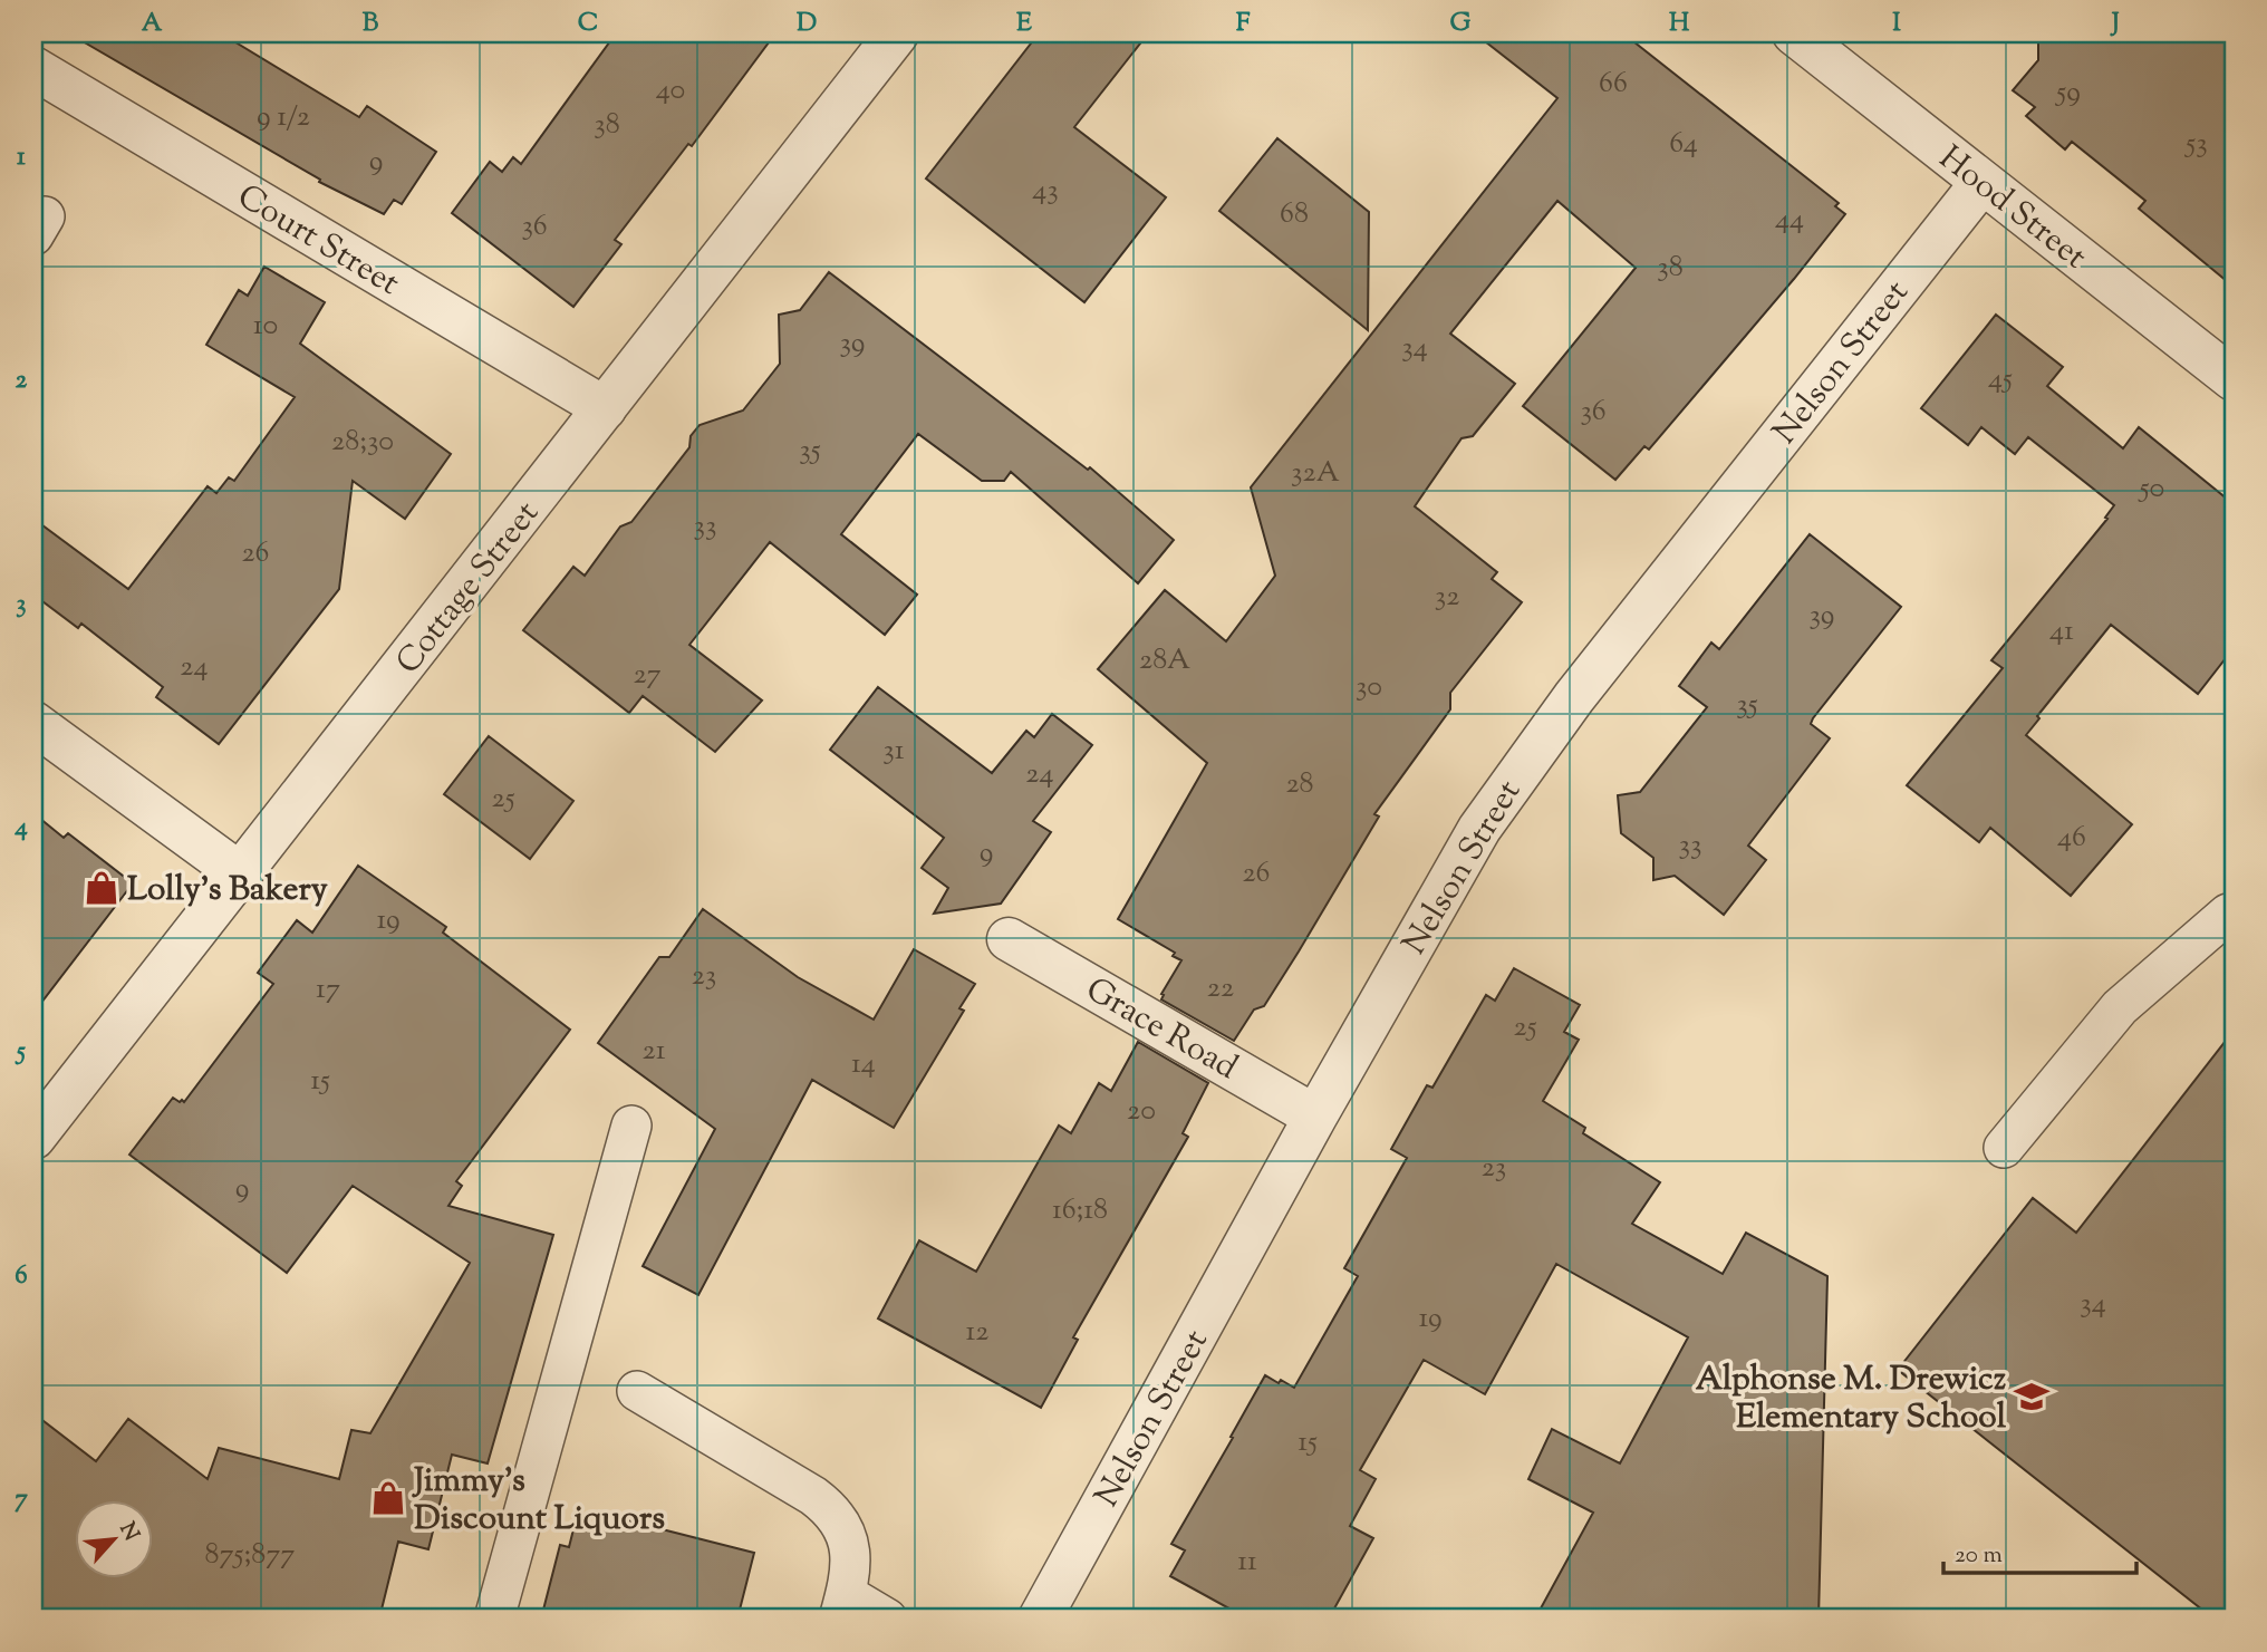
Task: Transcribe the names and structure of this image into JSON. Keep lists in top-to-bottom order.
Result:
{
  "streets": {
    "street": [
      "Hood Street",
      "Court Street",
      "Nelson Street",
      "Cottage Street",
      "Grace Road"
    ]
  },
  "crossings": [
    ["Hood Street", "Nelson Street"],
    ["Court Street", "Cottage Street"],
    ["Nelson Street", "Grace Road"]
  ],
  "places": {
    "shop": ["Lolly's Bakery", "Jimmy's Discount Liquors"],
    "school or university": ["Alphonse M. Drewicz Elementary School"]
  },
  "house_numbers": [
    "66",
    "40",
    "59",
    "9 1/2",
    "38",
    "64",
    "53",
    "9",
    "43",
    "68",
    "44",
    "36",
    "38",
    "10",
    "39",
    "34",
    "45",
    "36",
    "28;30",
    "35",
    "32A",
    "50",
    "33",
    "26",
    "32",
    "39",
    "41",
    "28A",
    "24",
    "27",
    "30",
    "35",
    "31",
    "24",
    "28",
    "25",
    "46",
    "33",
    "9",
    "26",
    "19",
    "23",
    "22",
    "17",
    "25",
    "21",
    "14",
    "15",
    "20",
    "23",
    "9",
    "16;18",
    "34",
    "19",
    "12",
    "15",
    "875;877",
    "11"
  ],
  "scale_bar": "20 m",
  "north": "top right",
  "grid": {
    "columns": [
      "A",
      "B",
      "C",
      "D",
      "E",
      "F",
      "G",
      "H",
      "I",
      "J"
    ],
    "rows": [
      "1",
      "2",
      "3",
      "4",
      "5",
      "6",
      "7"
    ]
  }
}
